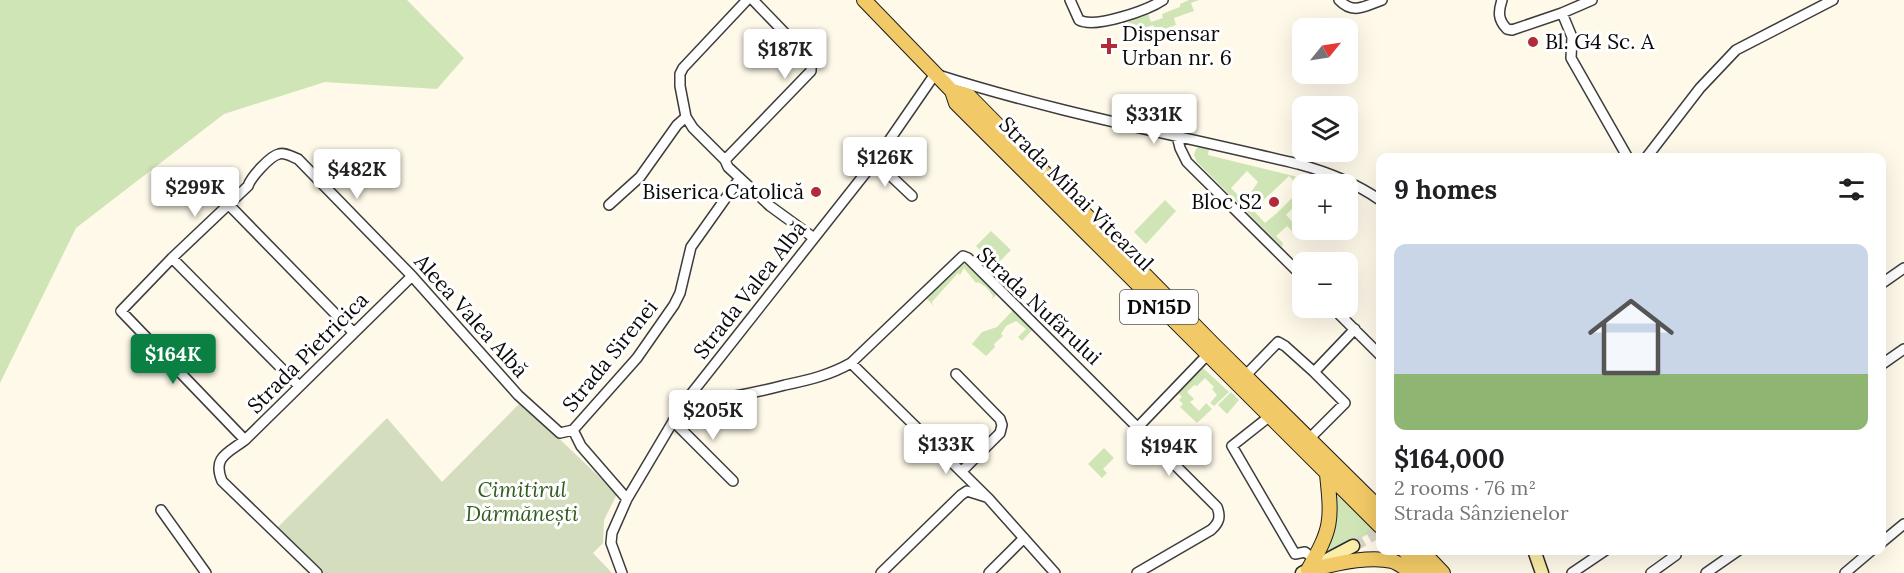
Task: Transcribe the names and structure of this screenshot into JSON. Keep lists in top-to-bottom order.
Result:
{
  "streets": {
    "main road": ["Strada Mihai Viteazul", "DN15D"],
    "street": [
      "Strada Valea Albă",
      "Strada Nufărului",
      "Aleea Valea Albă",
      "Strada Pietricica",
      "Strada Sirenei"
    ]
  },
  "crossings": [
    ["Strada Mihai Viteazul", "Strada Valea Albă"],
    ["Strada Valea Albă", "Strada Nufărului"],
    ["Aleea Valea Albă", "Strada Pietricica"],
    ["Aleea Valea Albă", "Strada Sirenei"]
  ],
  "parks": ["Cimitirul Dărmănești"],
  "places": {
    "other": ["Bl. G4 Sc. A", "Biserica Catolică", "Bloc S2"],
    "health": ["Dispensar Urban nr. 6"]
  },
  "north": "top right",
  "page": {
    "map_buttons": ["+", "−"],
    "price": [
      "$187K",
      "$331K",
      "$126K",
      "$482K",
      "$299K",
      "$164K",
      "$205K",
      "$133K",
      "$194K"
    ],
    "heading": "9 homes",
    "list": [
      {
        "name": "$164,000",
        "note": "2 rooms · 76 m² · Strada Sânzienelor"
      }
    ]
  }
}
